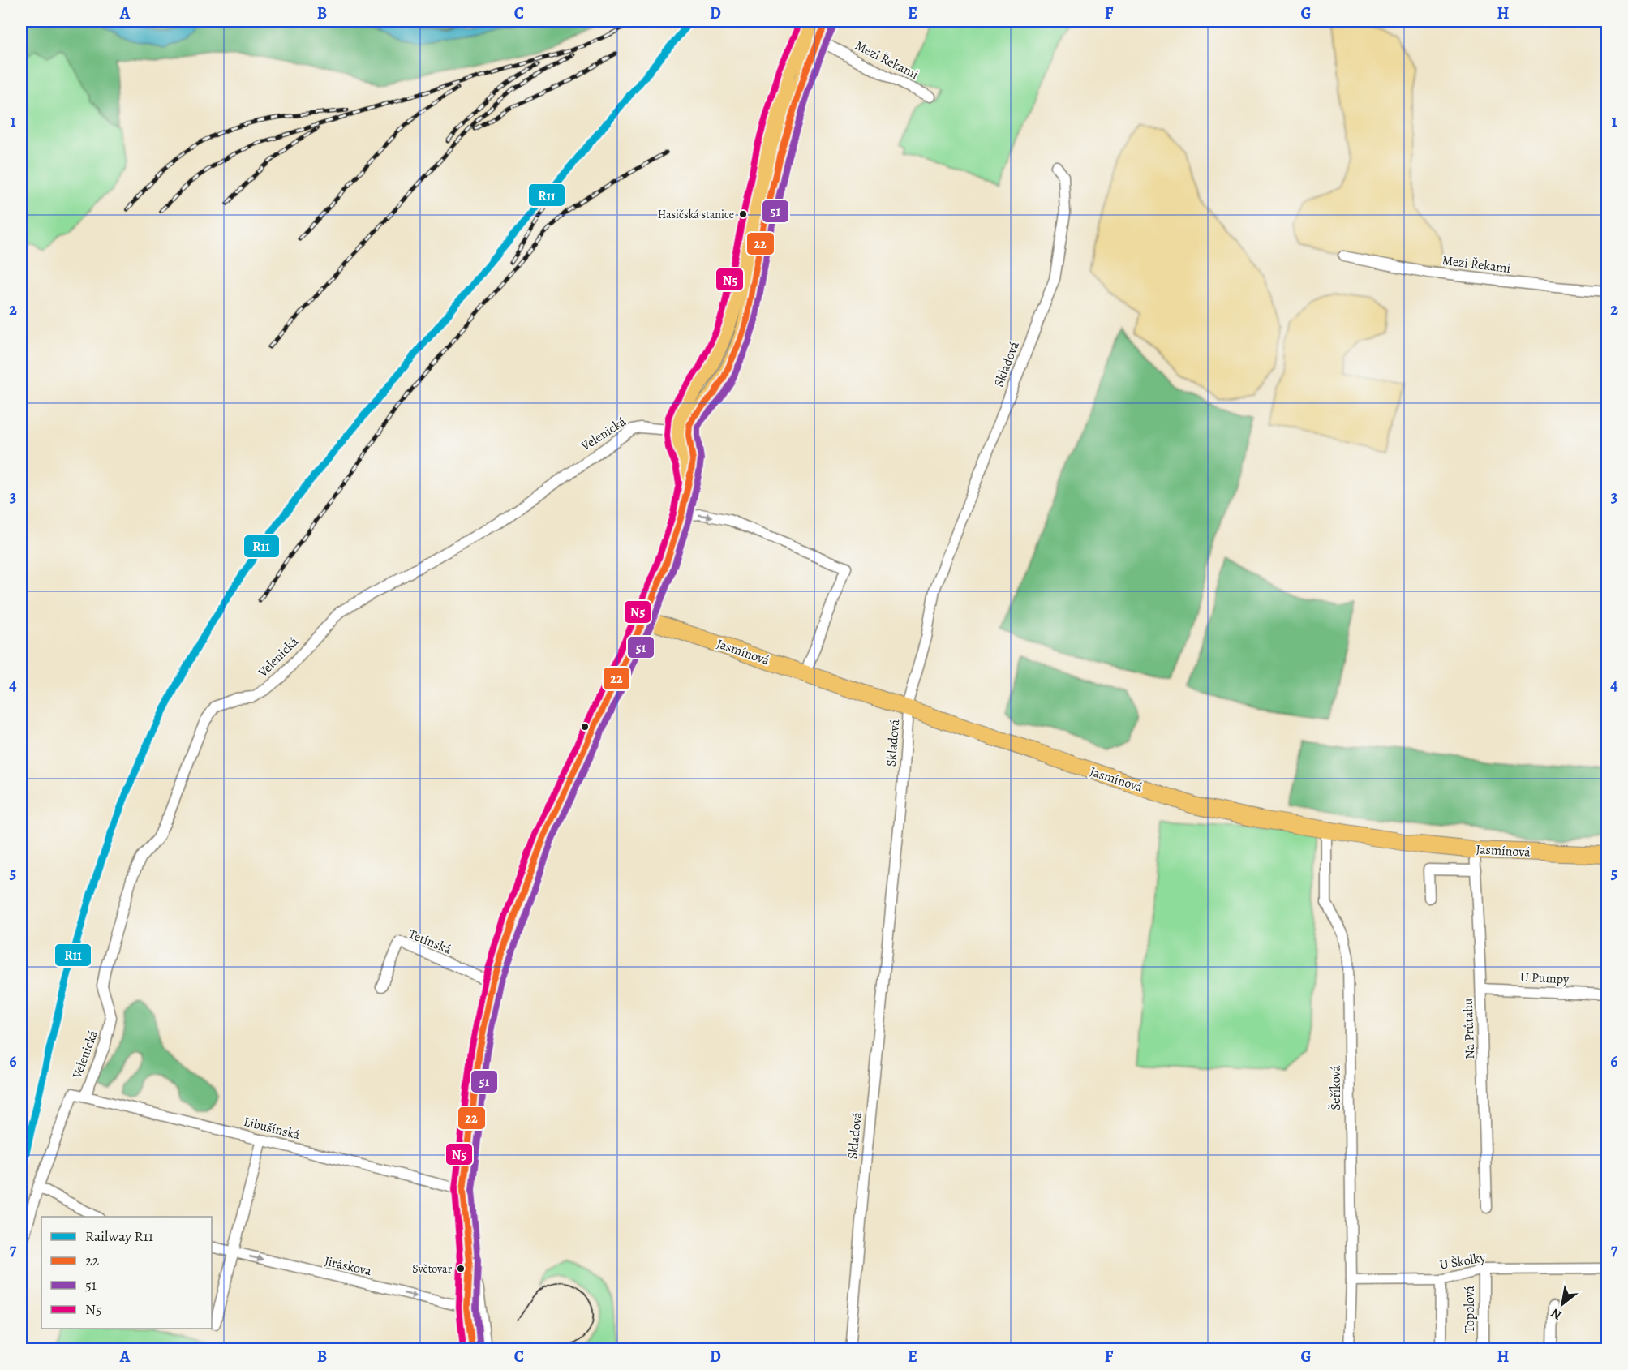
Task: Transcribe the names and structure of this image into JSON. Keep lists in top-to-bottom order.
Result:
{
  "streets": {
    "main road": ["Jasmínová"],
    "street": [
      "Mezi Řekami",
      "Skladová",
      "Velenická",
      "Tetínská",
      "U Pumpy",
      "Na Průtahu",
      "Šeříková",
      "Libušínská",
      "U Školky",
      "Jiráskova",
      "Topolová"
    ]
  },
  "crossings": [
    ["Skladová", "Jasmínová"],
    ["Velenická", "Libušínská"],
    ["Jasmínová", "Na Průtahu"],
    ["Jasmínová", "Šeříková"],
    ["U Pumpy", "Na Průtahu"],
    ["Šeříková", "U Školky"],
    ["U Školky", "Topolová"]
  ],
  "one_way": ["Jiráskova"],
  "places": ["Hasičská stanice", "Světovar"],
  "lines": [
    "rail line R11",
    "transit line 22",
    "transit line N5",
    "transit line 51"
  ],
  "legend": [
    "Railway R11",
    "22",
    "51",
    "N5"
  ],
  "north": "bottom left",
  "grid": {
    "columns": [
      "A",
      "B",
      "C",
      "D",
      "E",
      "F",
      "G",
      "H"
    ],
    "rows": [
      "1",
      "2",
      "3",
      "4",
      "5",
      "6",
      "7"
    ]
  }
}
